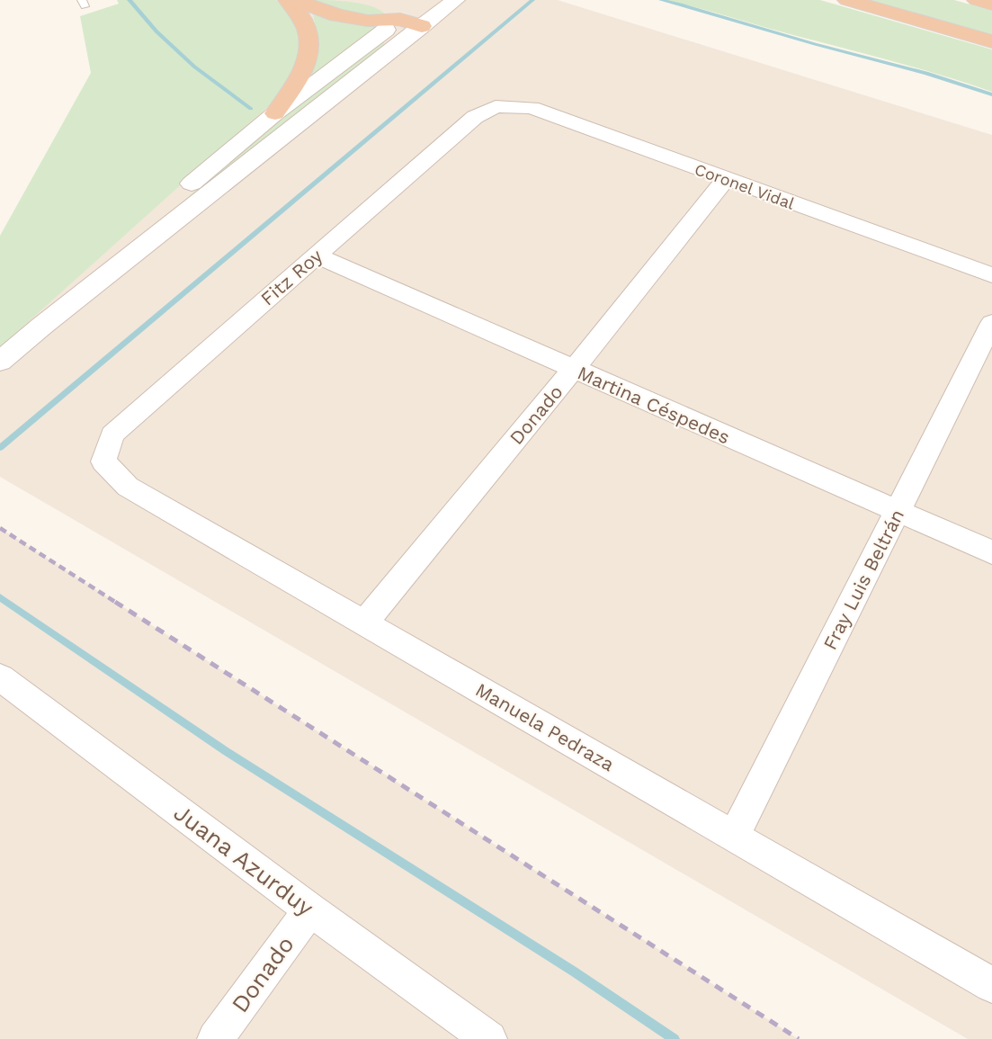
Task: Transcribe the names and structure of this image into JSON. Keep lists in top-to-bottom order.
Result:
{
  "streets": {
    "street": [
      "Coronel Vidal",
      "Fitz Roy",
      "Martina Céspedes",
      "Donado",
      "Fray Luis Beltrán",
      "Manuela Pedraza",
      "Juana Azurduy"
    ]
  },
  "crossings": [
    ["Coronel Vidal", "Fitz Roy"],
    ["Coronel Vidal", "Donado"],
    ["Fitz Roy", "Martina Céspedes"],
    ["Fitz Roy", "Manuela Pedraza"],
    ["Martina Céspedes", "Donado"],
    ["Martina Céspedes", "Fray Luis Beltrán"],
    ["Donado", "Manuela Pedraza"],
    ["Donado", "Juana Azurduy"],
    ["Fray Luis Beltrán", "Manuela Pedraza"]
  ]
}
